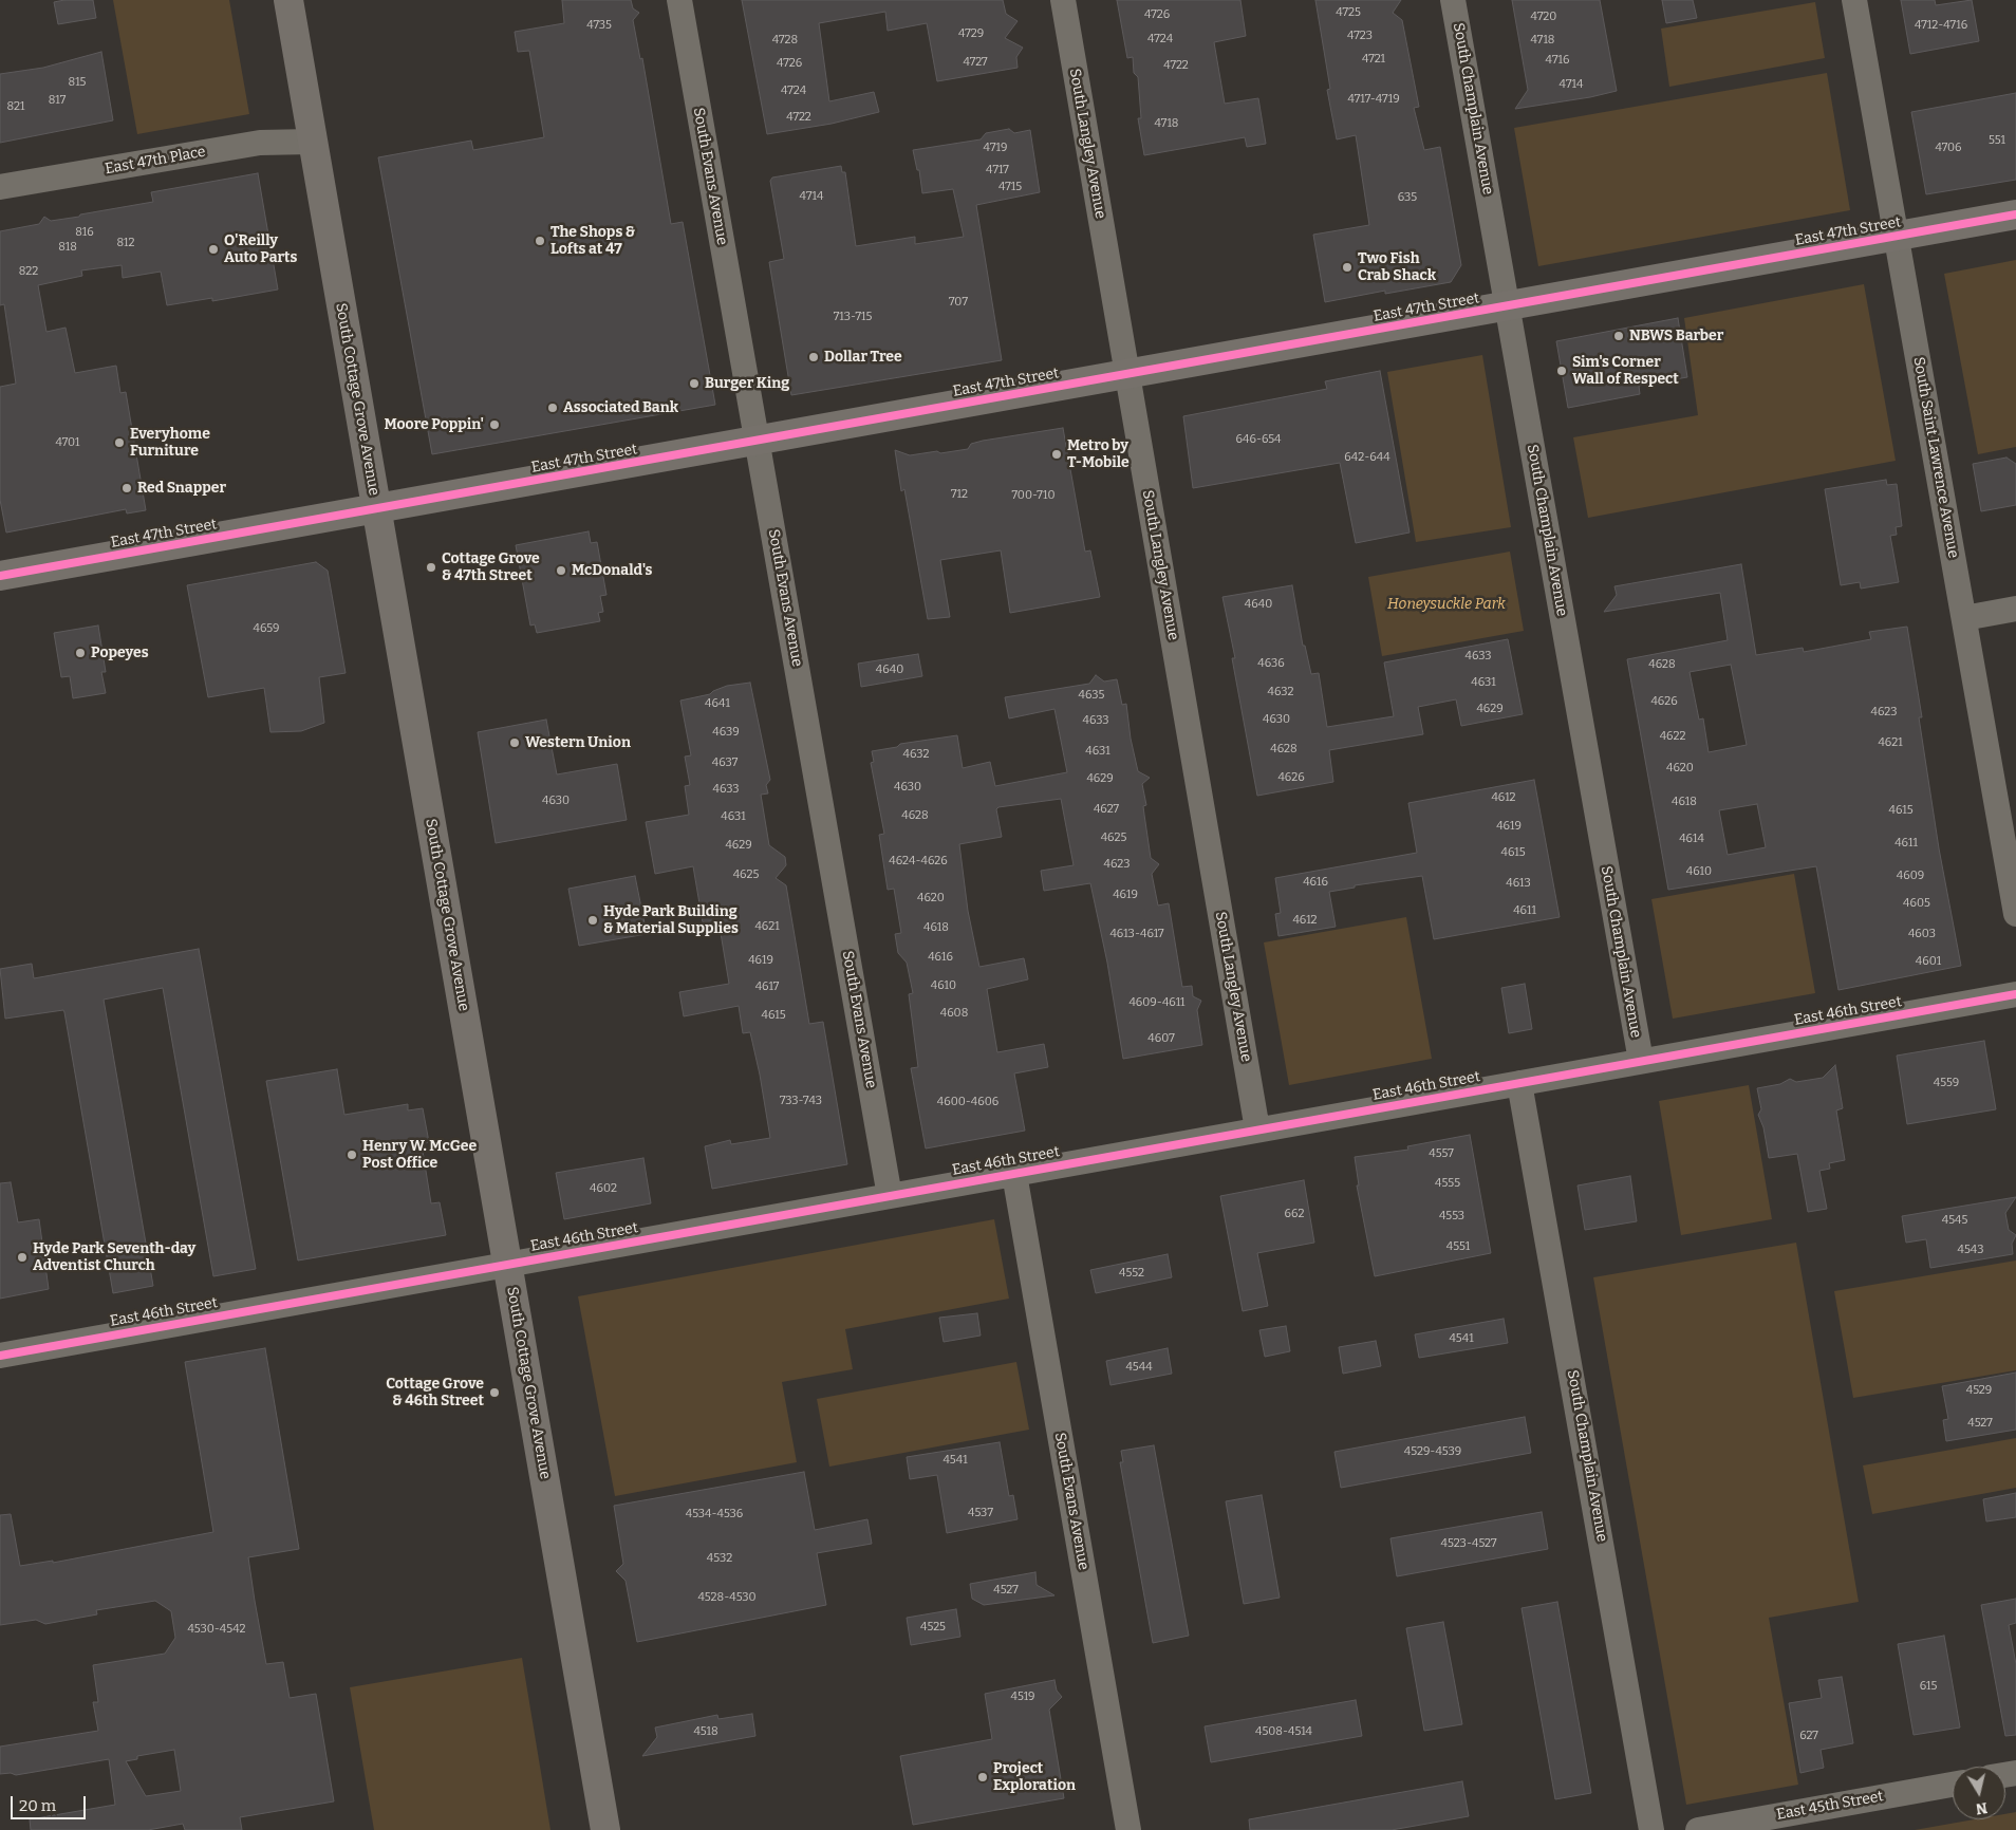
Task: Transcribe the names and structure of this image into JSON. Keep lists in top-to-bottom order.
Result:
{
  "streets": {
    "main road": ["East 47th Street", "South Cottage Grove Avenue"],
    "street": [
      "South Champlain Avenue",
      "South Langley Avenue",
      "East 47th Place",
      "South Evans Avenue",
      "South Saint Lawrence Avenue",
      "East 46th Street",
      "East 45th Street"
    ]
  },
  "crossings": [
    ["South Champlain Avenue", "East 47th Street"],
    ["South Champlain Avenue", "East 46th Street"],
    ["South Langley Avenue", "East 47th Street"],
    ["South Langley Avenue", "East 46th Street"],
    ["East 47th Place", "South Cottage Grove Avenue"],
    ["South Evans Avenue", "East 47th Street"],
    ["South Evans Avenue", "East 46th Street"],
    ["East 47th Street", "South Cottage Grove Avenue"],
    ["East 47th Street", "South Saint Lawrence Avenue"],
    ["South Cottage Grove Avenue", "East 46th Street"]
  ],
  "parks": ["Honeysuckle Park"],
  "places": [
    "The Shops & Lofts at 47",
    "O'Reilly Auto Parts",
    "Two Fish Crab Shack",
    "NBWS Barber",
    "Dollar Tree",
    "Sim's Corner Wall of Respect",
    "Burger King",
    "Associated Bank",
    "Moore Poppin'",
    "Everyhome Furniture",
    "Metro by T-Mobile",
    "Red Snapper",
    "Cottage Grove & 47th Street",
    "McDonald's",
    "Popeyes",
    "Western Union",
    "Hyde Park Building & Material Supplies",
    "Henry W. McGee Post Office",
    "Hyde Park Seventh-day Adventist Church",
    "Cottage Grove & 46th Street",
    "Project Exploration"
  ],
  "house_numbers": [
    "4725",
    "4726",
    "4720",
    "4735",
    "4712-4716",
    "4729",
    "4723",
    "4724",
    "4728",
    "4718",
    "4721",
    "4716",
    "4727",
    "4726",
    "4722",
    "815",
    "4714",
    "4724",
    "4717-4719",
    "817",
    "821",
    "4722",
    "4718",
    "551",
    "4719",
    "4706",
    "4717",
    "4715",
    "4714",
    "635",
    "816",
    "812",
    "818",
    "822",
    "707",
    "713-715",
    "646-654",
    "4701",
    "642-644",
    "712",
    "700-710",
    "4640",
    "4659",
    "4633",
    "4636",
    "4628",
    "4640",
    "4631",
    "4632",
    "4635",
    "4626",
    "4641",
    "4629",
    "4623",
    "4630",
    "4633",
    "4639",
    "4622",
    "4621",
    "4628",
    "4631",
    "4632",
    "4637",
    "4620",
    "4626",
    "4629",
    "4630",
    "4633",
    "4612",
    "4630",
    "4618",
    "4627",
    "4615",
    "4628",
    "4631",
    "4619",
    "4625",
    "4614",
    "4611",
    "4629",
    "4615",
    "4624-4626",
    "4623",
    "4610",
    "4625",
    "4609",
    "4616",
    "4613",
    "4619",
    "4620",
    "4605",
    "4611",
    "4612",
    "4621",
    "4618",
    "4613-4617",
    "4603",
    "4616",
    "4619",
    "4601",
    "4610",
    "4617",
    "4609-4611",
    "4608",
    "4615",
    "4607",
    "4559",
    "733-743",
    "4600-4606",
    "4557",
    "4555",
    "4602",
    "662",
    "4553",
    "4545",
    "4551",
    "4543",
    "4552",
    "4541",
    "4544",
    "4529",
    "4527",
    "4529-4539",
    "4541",
    "4537",
    "4534-4536",
    "4523-4527",
    "4532",
    "4527",
    "4528-4530",
    "4525",
    "4530-4542",
    "615",
    "4519",
    "4518",
    "4508-4514",
    "627"
  ],
  "scale_bar": "20 m",
  "north": "bottom"
}
